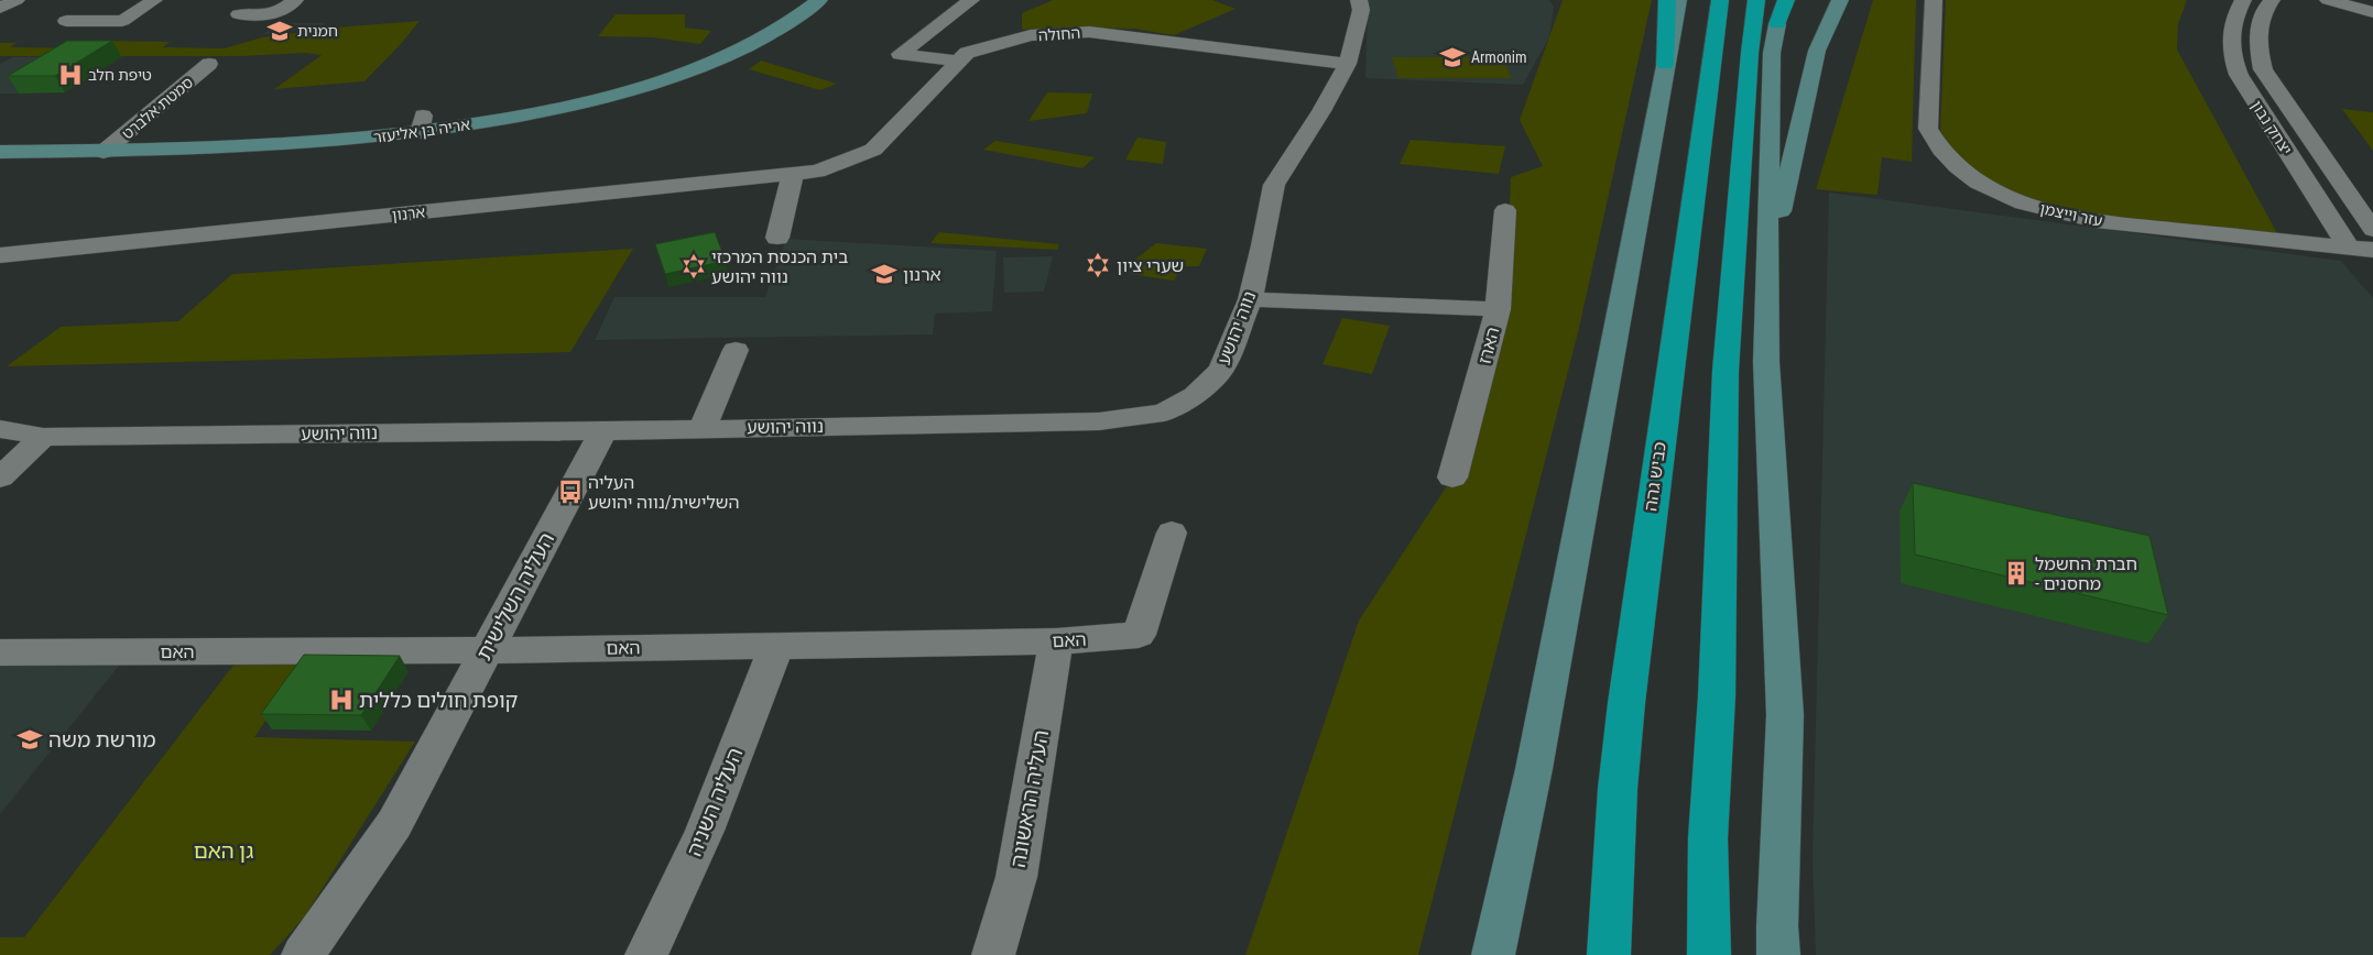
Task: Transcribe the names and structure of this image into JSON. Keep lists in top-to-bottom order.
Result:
{
  "streets": {
    "highway": ["כביש גהה"],
    "main road": ["אריה בן אליעזר"],
    "street": [
      "החולה",
      "סמטת אלברט",
      "יצחק נבון",
      "ארנון",
      "עזר וייצמן",
      "נווה יהושע",
      "הארז",
      "העליה השלישית",
      "האם",
      "העליה הראשונה",
      "העליה השניה"
    ]
  },
  "crossings": [
    ["החולה", "ארנון"],
    ["החולה", "נווה יהושע"],
    ["סמטת אלברט", "אריה בן אליעזר"],
    ["יצחק נבון", "עזר וייצמן"],
    ["נווה יהושע", "העליה השלישית"],
    ["העליה השלישית", "האם"],
    ["האם", "העליה הראשונה"],
    ["האם", "העליה השניה"]
  ],
  "parks": ["גן האם"],
  "places": {
    "school or university": [
      "חמנית",
      "Armonim",
      "ארנון",
      "מורשת משה"
    ],
    "hospital": ["טיפת חלב", "קופת חולים כללית"],
    "synagogue": ["שערי ציון", "בית הכנסת המרכזי נווה יהושע"],
    "bus stop": ["העליה השלישית/נווה יהושע"],
    "building": ["חברת החשמל - מחסנים"]
  }
}
